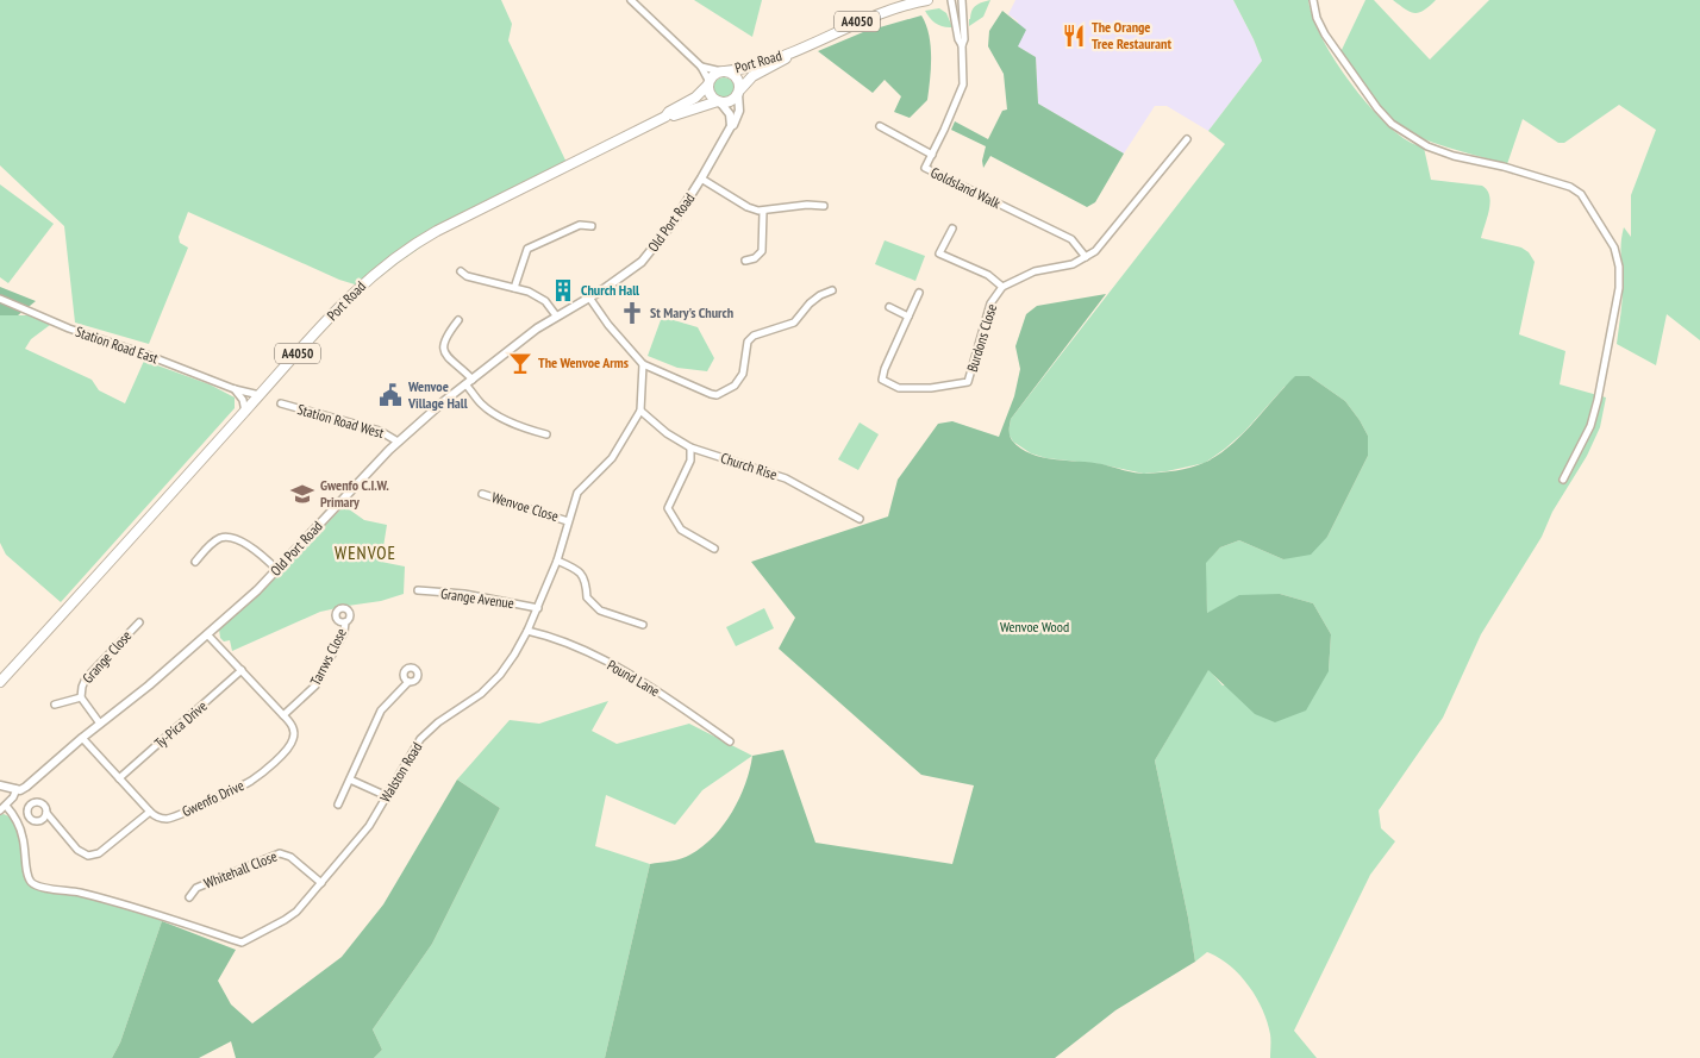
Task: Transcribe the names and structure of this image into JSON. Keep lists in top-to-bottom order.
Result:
{
  "streets": {
    "main road": ["A4050", "Port Road"],
    "street": [
      "Goldsland Walk",
      "Old Port Road",
      "Burdons Close",
      "Station Road East",
      "Station Road West",
      "Church Rise",
      "Wenvoe Close",
      "Grange Avenue",
      "Grange Close",
      "Tarrws Close",
      "Pound Lane",
      "Ty-Pica Drive",
      "Walston Road",
      "Gwenfo Drive",
      "Whitehall Close"
    ]
  },
  "crossings": [
    ["Port Road", "Old Port Road"],
    ["Port Road", "Station Road East"],
    ["Goldsland Walk", "Burdons Close"],
    ["Old Port Road", "Station Road West"],
    ["Old Port Road", "Grange Close"],
    ["Old Port Road", "Walston Road"],
    ["Old Port Road", "Gwenfo Drive"],
    ["Church Rise", "Walston Road"],
    ["Wenvoe Close", "Walston Road"],
    ["Grange Avenue", "Walston Road"],
    ["Tarrws Close", "Gwenfo Drive"],
    ["Pound Lane", "Walston Road"],
    ["Ty-Pica Drive", "Gwenfo Drive"],
    ["Walston Road", "Whitehall Close"]
  ],
  "districts": ["WENVOE"],
  "parks": ["Wenvoe Wood"],
  "places": {
    "restaurant": ["The Orange Tree Restaurant"],
    "building": ["Church Hall"],
    "church": ["St Mary's Church"],
    "bar": ["The Wenvoe Arms"],
    "public building": ["Wenvoe Village Hall"],
    "school or university": ["Gwenfo C.I.W. Primary"]
  }
}
